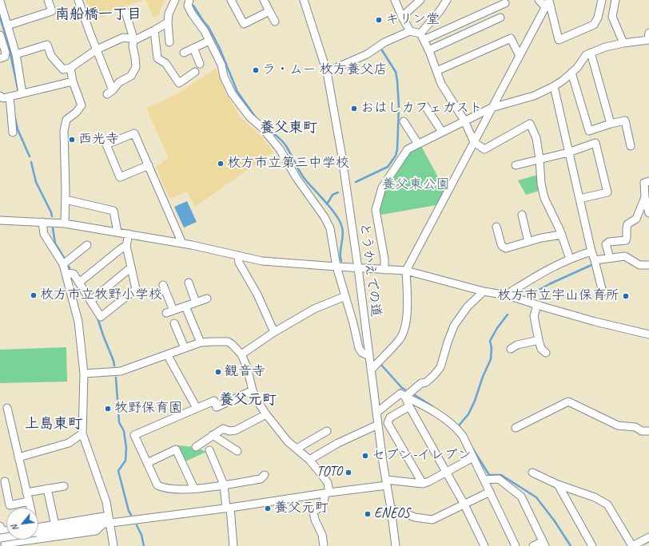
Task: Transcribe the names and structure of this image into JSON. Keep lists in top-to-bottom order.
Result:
{
  "streets": {
    "street": ["とうかえでの道"]
  },
  "districts": [
    "南船橋一丁目",
    "養父東町",
    "養父元町",
    "上島東町"
  ],
  "parks": ["養父東公園"],
  "places": [
    "キリン堂",
    "ラ・ムー 枚方養父店",
    "おはしカフェガスト",
    "西光寺",
    "枚方市立第三中学校",
    "枚方市立牧野小学校",
    "枚方市立宇山保育所",
    "観音寺",
    "牧野保育園",
    "セブン-イレブン",
    "TOTO",
    "養父元町",
    "ENEOS"
  ],
  "north": "bottom left"
}
